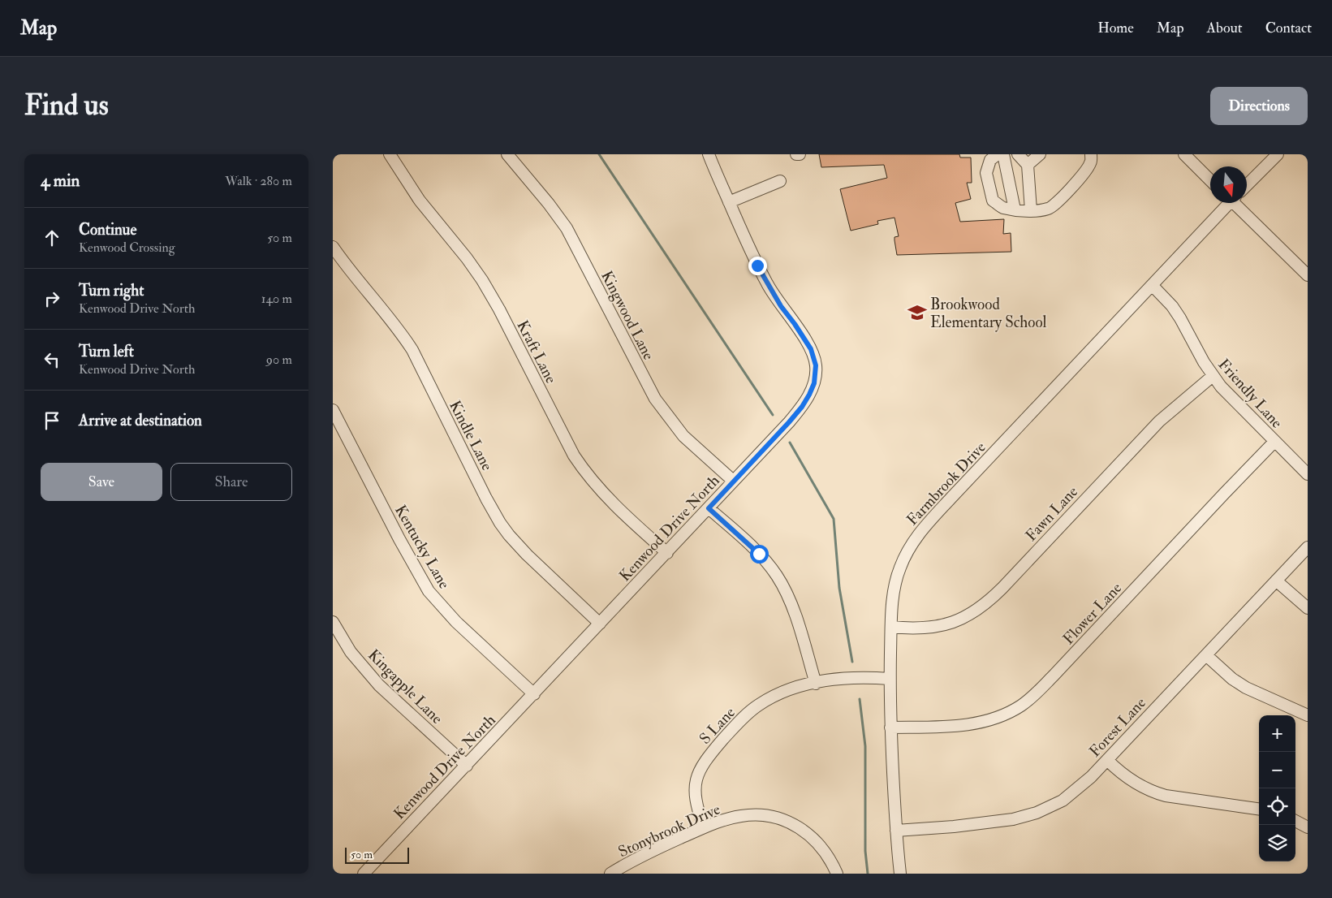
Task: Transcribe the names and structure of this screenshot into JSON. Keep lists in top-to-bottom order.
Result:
{
  "streets": {
    "street": [
      "Kingwood Lane",
      "Kraft Lane",
      "Friendly Lane",
      "Kindle Lane",
      "Farmbrook Drive",
      "Fawn Lane",
      "Kenwood Drive North",
      "Kentucky Lane",
      "Flower Lane",
      "Kingapple Lane",
      "S Lane",
      "Forest Lane",
      "Stonybrook Drive"
    ]
  },
  "crossings": [
    ["Kingwood Lane", "Kenwood Drive North"],
    ["Kraft Lane", "Kenwood Drive North"],
    ["Friendly Lane", "Farmbrook Drive"],
    ["Friendly Lane", "Fawn Lane"],
    ["Friendly Lane", "Flower Lane"],
    ["Kindle Lane", "Kenwood Drive North"],
    ["Farmbrook Drive", "Fawn Lane"],
    ["Farmbrook Drive", "Flower Lane"],
    ["Farmbrook Drive", "S Lane"],
    ["Farmbrook Drive", "Forest Lane"],
    ["Kenwood Drive North", "Kentucky Lane"],
    ["Kenwood Drive North", "Kingapple Lane"],
    ["S Lane", "Stonybrook Drive"]
  ],
  "places": {
    "school or university": ["Brookwood Elementary School"]
  },
  "scale_bar": "50 m",
  "north": "bottom",
  "page": {
    "header": "Map",
    "nav": [
      "Home",
      "Map",
      "About",
      "Contact"
    ],
    "buttons": [
      "Directions",
      ["Save", "Share"]
    ],
    "title": "Find us",
    "heading": ["4 min", "Walk · 280 m"],
    "list": [
      ["Continue", "Kenwood Crossing", "50 m"],
      ["Turn right", "Kenwood Drive North", "140 m"],
      ["Turn left", "Kenwood Drive North", "90 m"],
      "Arrive at destination"
    ],
    "map_buttons": ["+", "−"],
    "scale": "50 m"
  }
}
